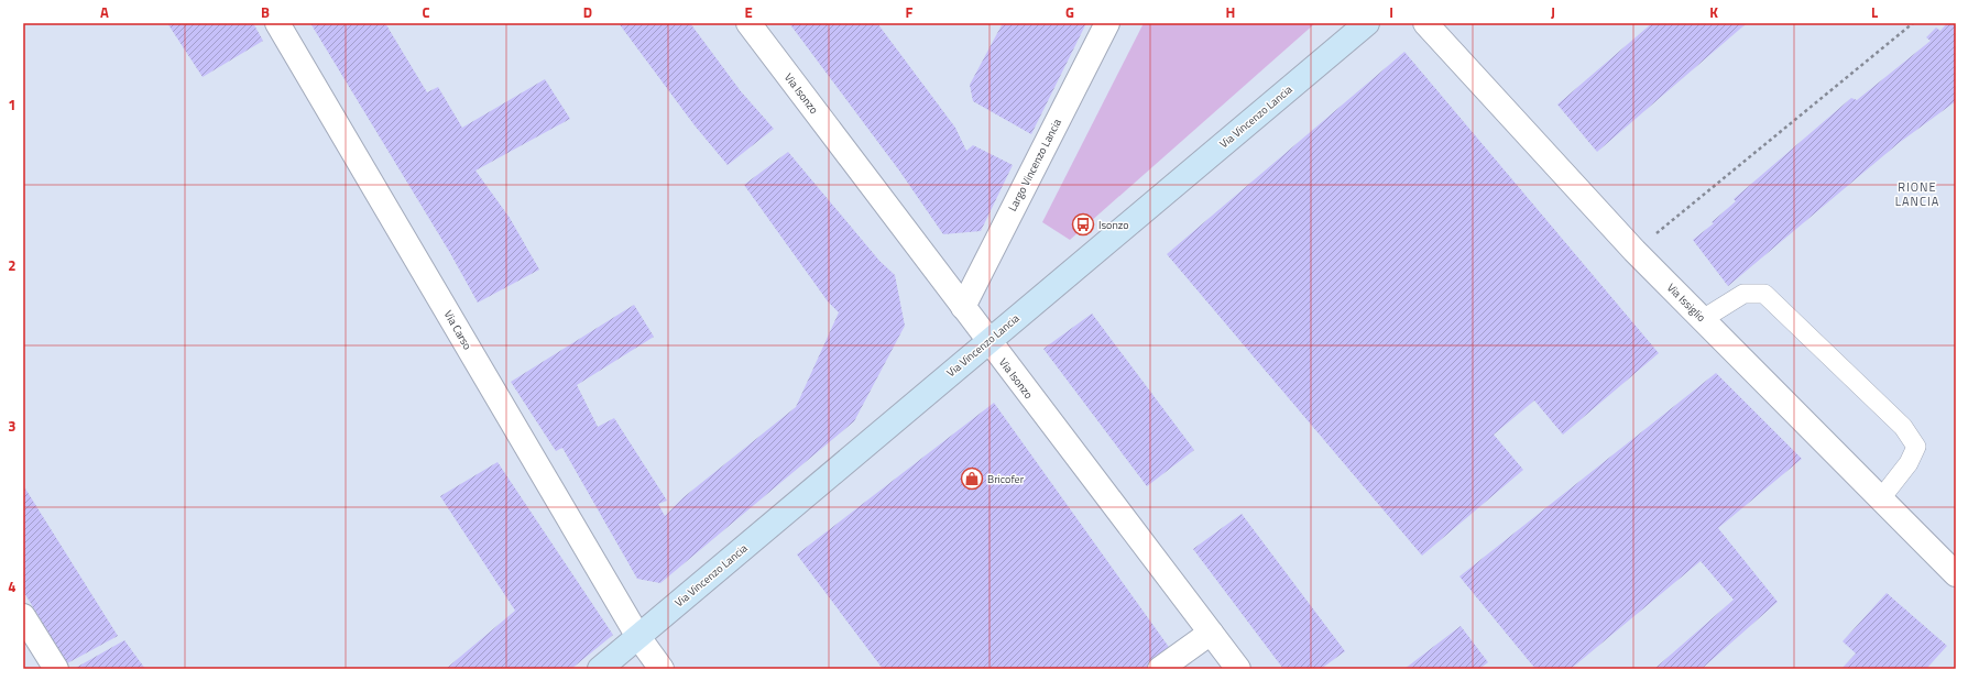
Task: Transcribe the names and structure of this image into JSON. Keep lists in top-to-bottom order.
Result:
{
  "streets": {
    "street": [
      "Via Isonzo",
      "Via Vincenzo Lancia",
      "Largo Vincenzo Lancia",
      "Via Issiglio",
      "Via Carso"
    ]
  },
  "crossings": [
    ["Via Isonzo", "Via Vincenzo Lancia"],
    ["Via Isonzo", "Largo Vincenzo Lancia"],
    ["Via Vincenzo Lancia", "Via Carso"]
  ],
  "districts": ["RIONE LANCIA"],
  "places": {
    "bus stop": ["Isonzo"],
    "shop": ["Bricofer"]
  },
  "grid": {
    "columns": [
      "A",
      "B",
      "C",
      "D",
      "E",
      "F",
      "G",
      "H",
      "I",
      "J",
      "K",
      "L"
    ],
    "rows": [
      "1",
      "2",
      "3",
      "4"
    ]
  }
}
